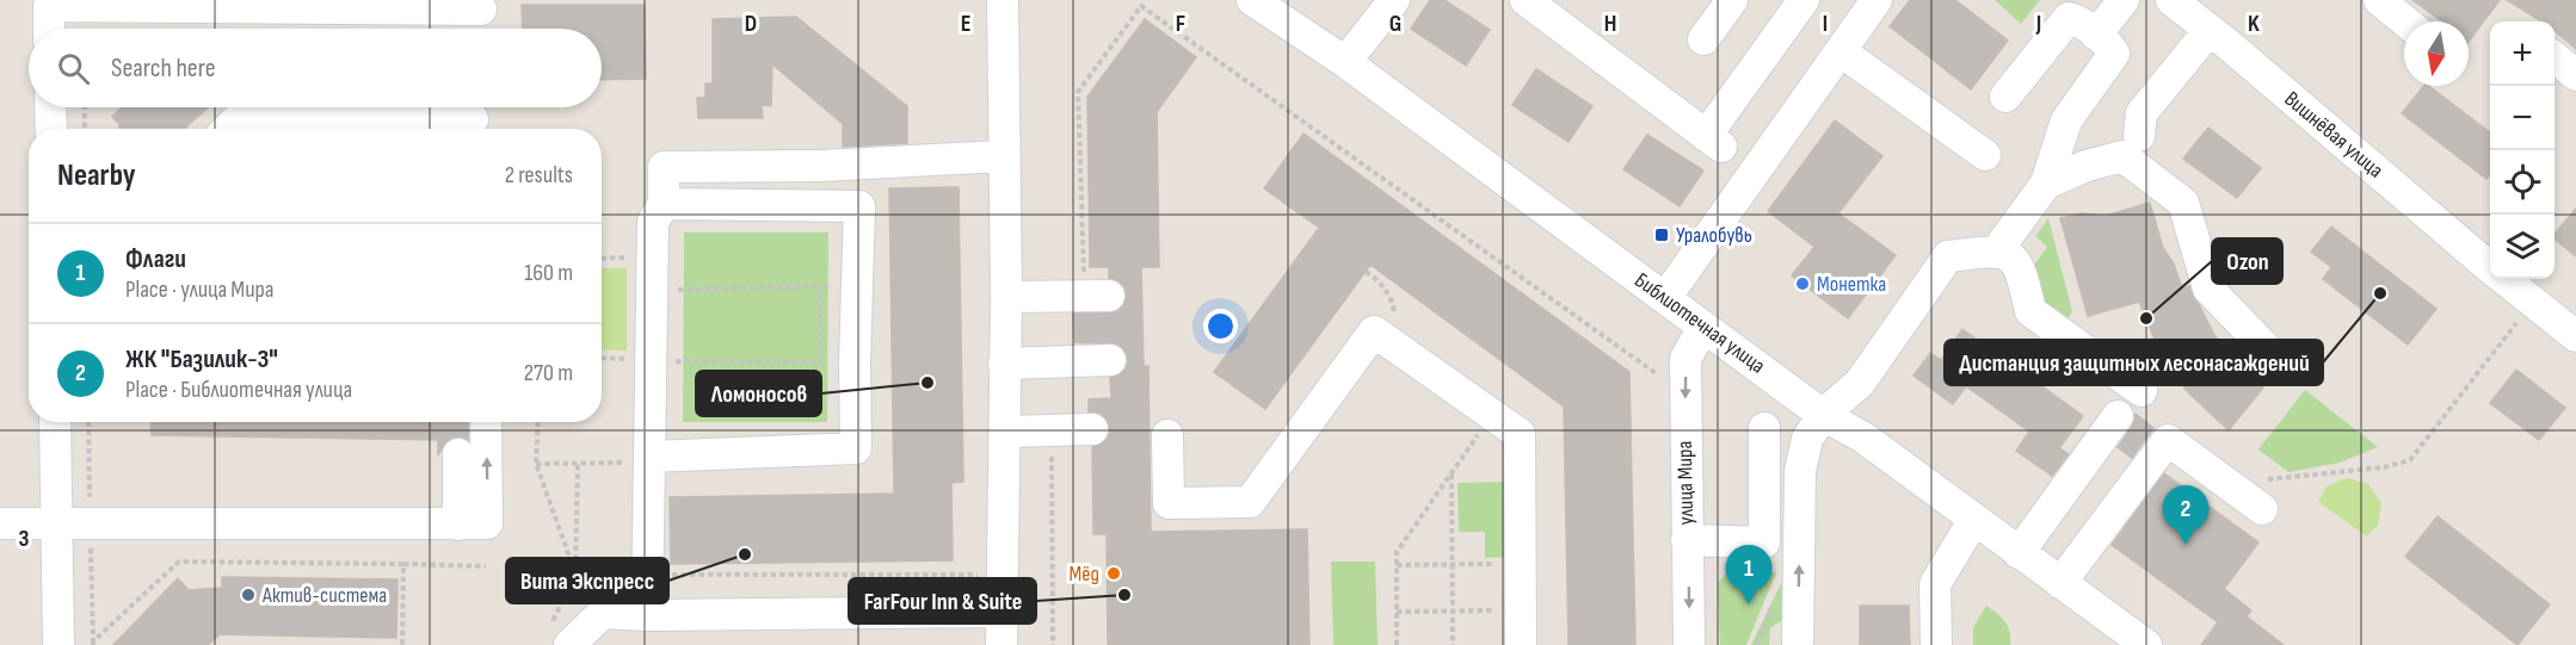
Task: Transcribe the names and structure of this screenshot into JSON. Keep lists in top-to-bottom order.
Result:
{
  "streets": {
    "street": ["Вишнёвая улица", "Библиотечная улица", "улица Мира"]
  },
  "crossings": [
    ["Библиотечная улица", "улица Мира"]
  ],
  "places": {
    "transit": ["Уралобувь"],
    "other": [
      "Монетка",
      "Дистанция защитных лесонасаждений",
      "Ozon",
      "Ломоносов",
      "Вита Экспресс",
      "Мёд",
      "Актив-система",
      "FarFour Inn & Suite"
    ]
  },
  "north": "bottom",
  "page": {
    "map_buttons": ["+", "−"],
    "search": "Search here",
    "heading": ["Nearby", "2 results"],
    "list": [
      {
        "mark": "1",
        "name": "Флаги",
        "note": "Place · улица Мира",
        "value": "160 m"
      },
      {
        "mark": "2",
        "name": "ЖК \"Базилик-3\"",
        "note": "Place · Библиотечная улица",
        "value": "270 m"
      }
    ],
    "pins": ["2", "1"]
  },
  "grid": {
    "columns": [
      "D",
      "E",
      "F",
      "G",
      "H",
      "I",
      "J",
      "K"
    ],
    "rows": ["3"]
  }
}
